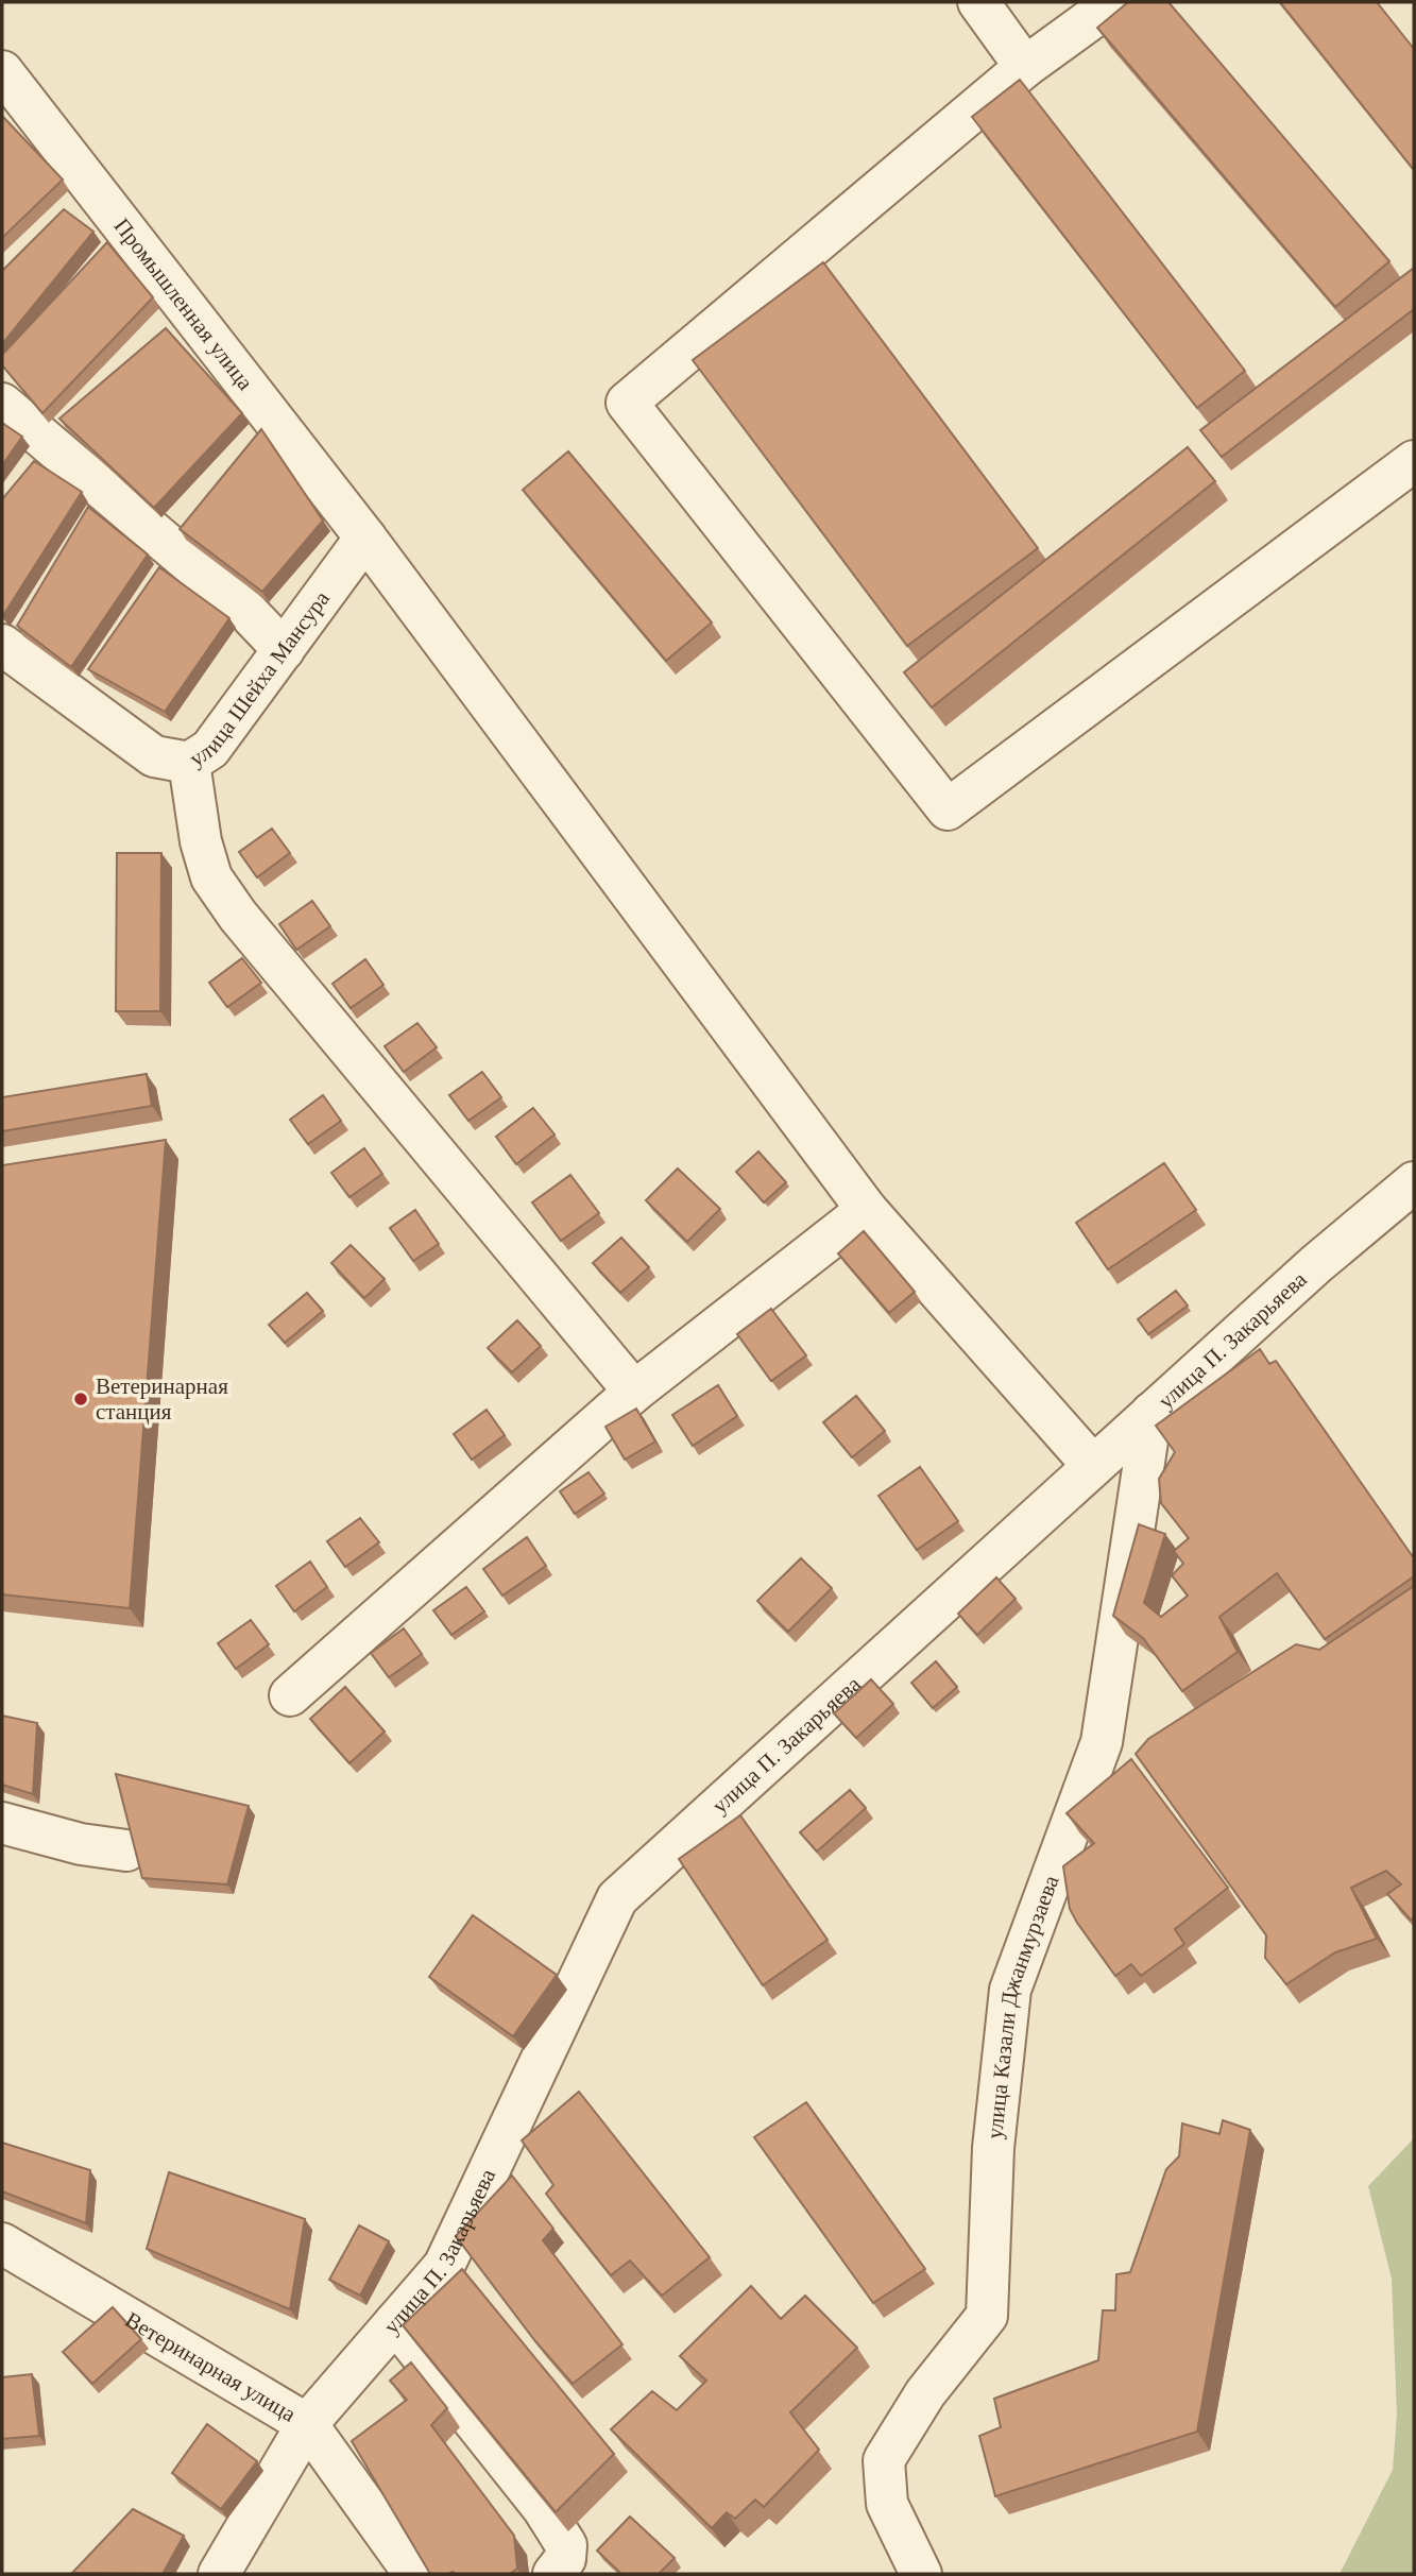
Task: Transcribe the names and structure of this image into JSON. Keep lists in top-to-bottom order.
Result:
{
  "streets": {
    "street": [
      "Промышленная улица",
      "улица Шейха Мансура",
      "улица П. Закарьяева",
      "улица Казали Джанмурзаева",
      "Ветеринарная улица"
    ]
  },
  "crossings": [
    ["Промышленная улица", "улица Шейха Мансура"],
    ["Промышленная улица", "улица П. Закарьяева"],
    ["улица П. Закарьяева", "улица Казали Джанмурзаева"],
    ["улица П. Закарьяева", "Ветеринарная улица"]
  ],
  "places": ["Ветеринарная станция"]
}
